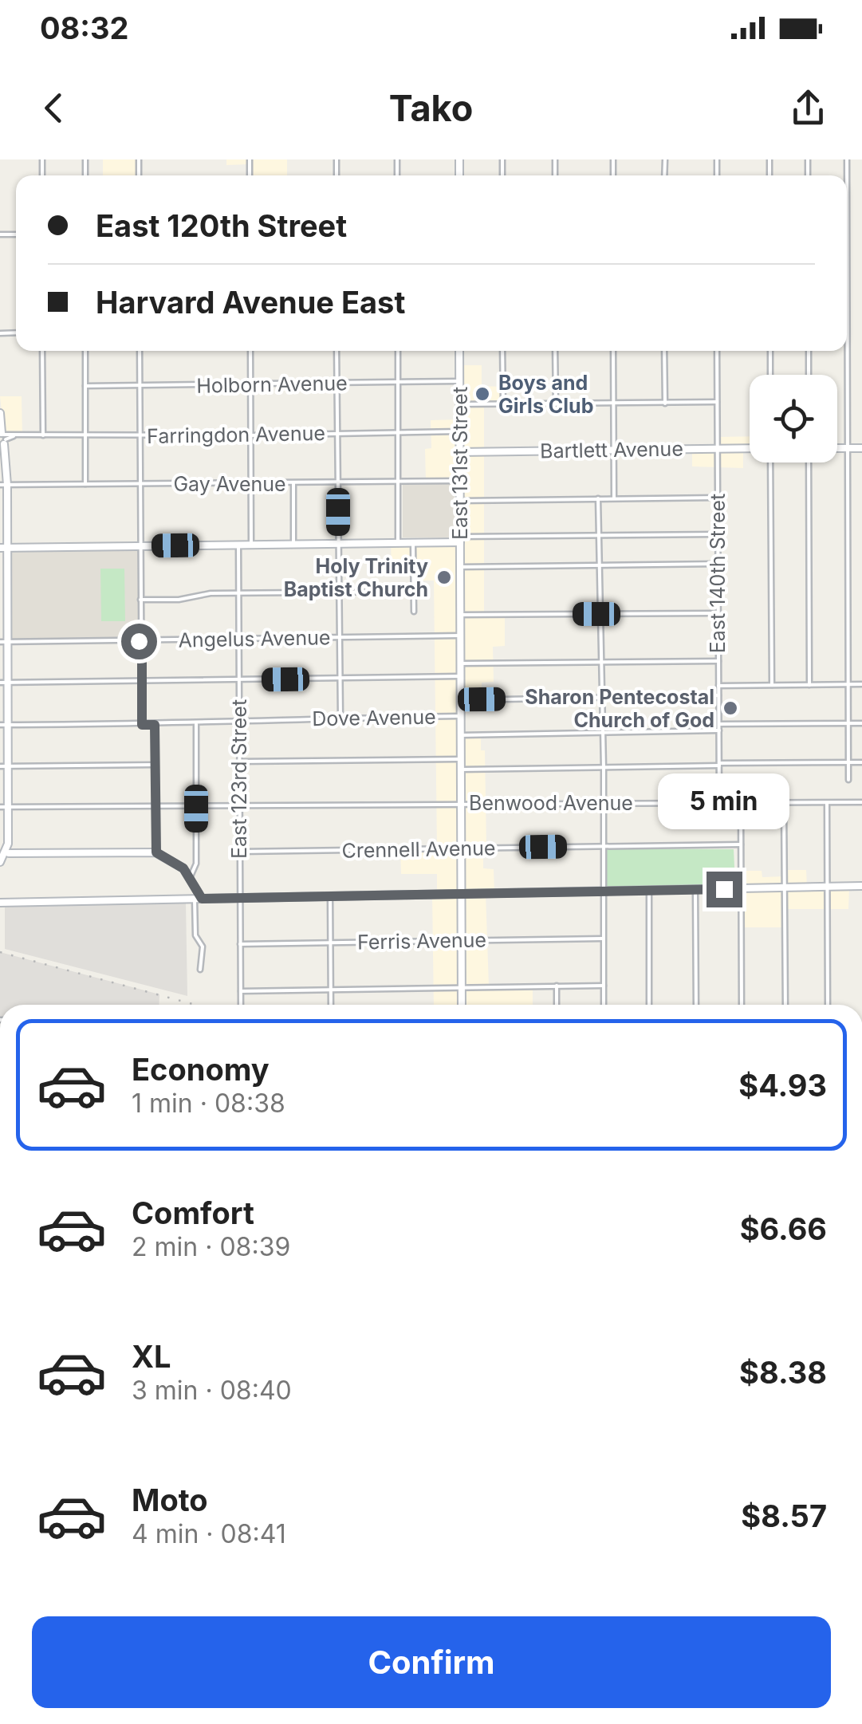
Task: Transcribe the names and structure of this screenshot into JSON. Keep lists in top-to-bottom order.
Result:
{
  "streets": {
    "street": [
      "Holborn Avenue",
      "Farringdon Avenue",
      "Bartlett Avenue",
      "East 131st Street",
      "Gay Avenue",
      "East 140th Street",
      "Angelus Avenue",
      "Dove Avenue",
      "East 123rd Street",
      "Benwood Avenue",
      "Crennell Avenue",
      "Ferris Avenue"
    ]
  },
  "crossings": [
    ["Holborn Avenue", "East 131st Street"],
    ["Farringdon Avenue", "East 131st Street"],
    ["Bartlett Avenue", "East 131st Street"],
    ["Bartlett Avenue", "East 140th Street"],
    ["East 131st Street", "Gay Avenue"],
    ["East 131st Street", "Angelus Avenue"],
    ["East 131st Street", "Dove Avenue"],
    ["East 131st Street", "Benwood Avenue"],
    ["East 131st Street", "Crennell Avenue"],
    ["East 131st Street", "Ferris Avenue"],
    ["East 140th Street", "Benwood Avenue"],
    ["Angelus Avenue", "East 123rd Street"],
    ["Dove Avenue", "East 123rd Street"],
    ["East 123rd Street", "Benwood Avenue"],
    ["East 123rd Street", "Crennell Avenue"],
    ["East 123rd Street", "Ferris Avenue"]
  ],
  "places": ["Boys and Girls Club", "Holy Trinity Baptist Church", "Sharon Pentecostal Church of God"],
  "page": {
    "status": "08:32",
    "header": "Tako",
    "banner": ["East 120th Street", "Harvard Avenue East"],
    "bubble": "5 min",
    "list": [
      {
        "name": "Economy",
        "note": "1 min · 08:38",
        "value": "$4.93"
      },
      {
        "name": "Comfort",
        "note": "2 min · 08:39",
        "value": "$6.66"
      },
      {
        "name": "XL",
        "note": "3 min · 08:40",
        "value": "$8.38"
      },
      {
        "name": "Moto",
        "note": "4 min · 08:41",
        "value": "$8.57"
      }
    ],
    "buttons": "Confirm"
  }
}
